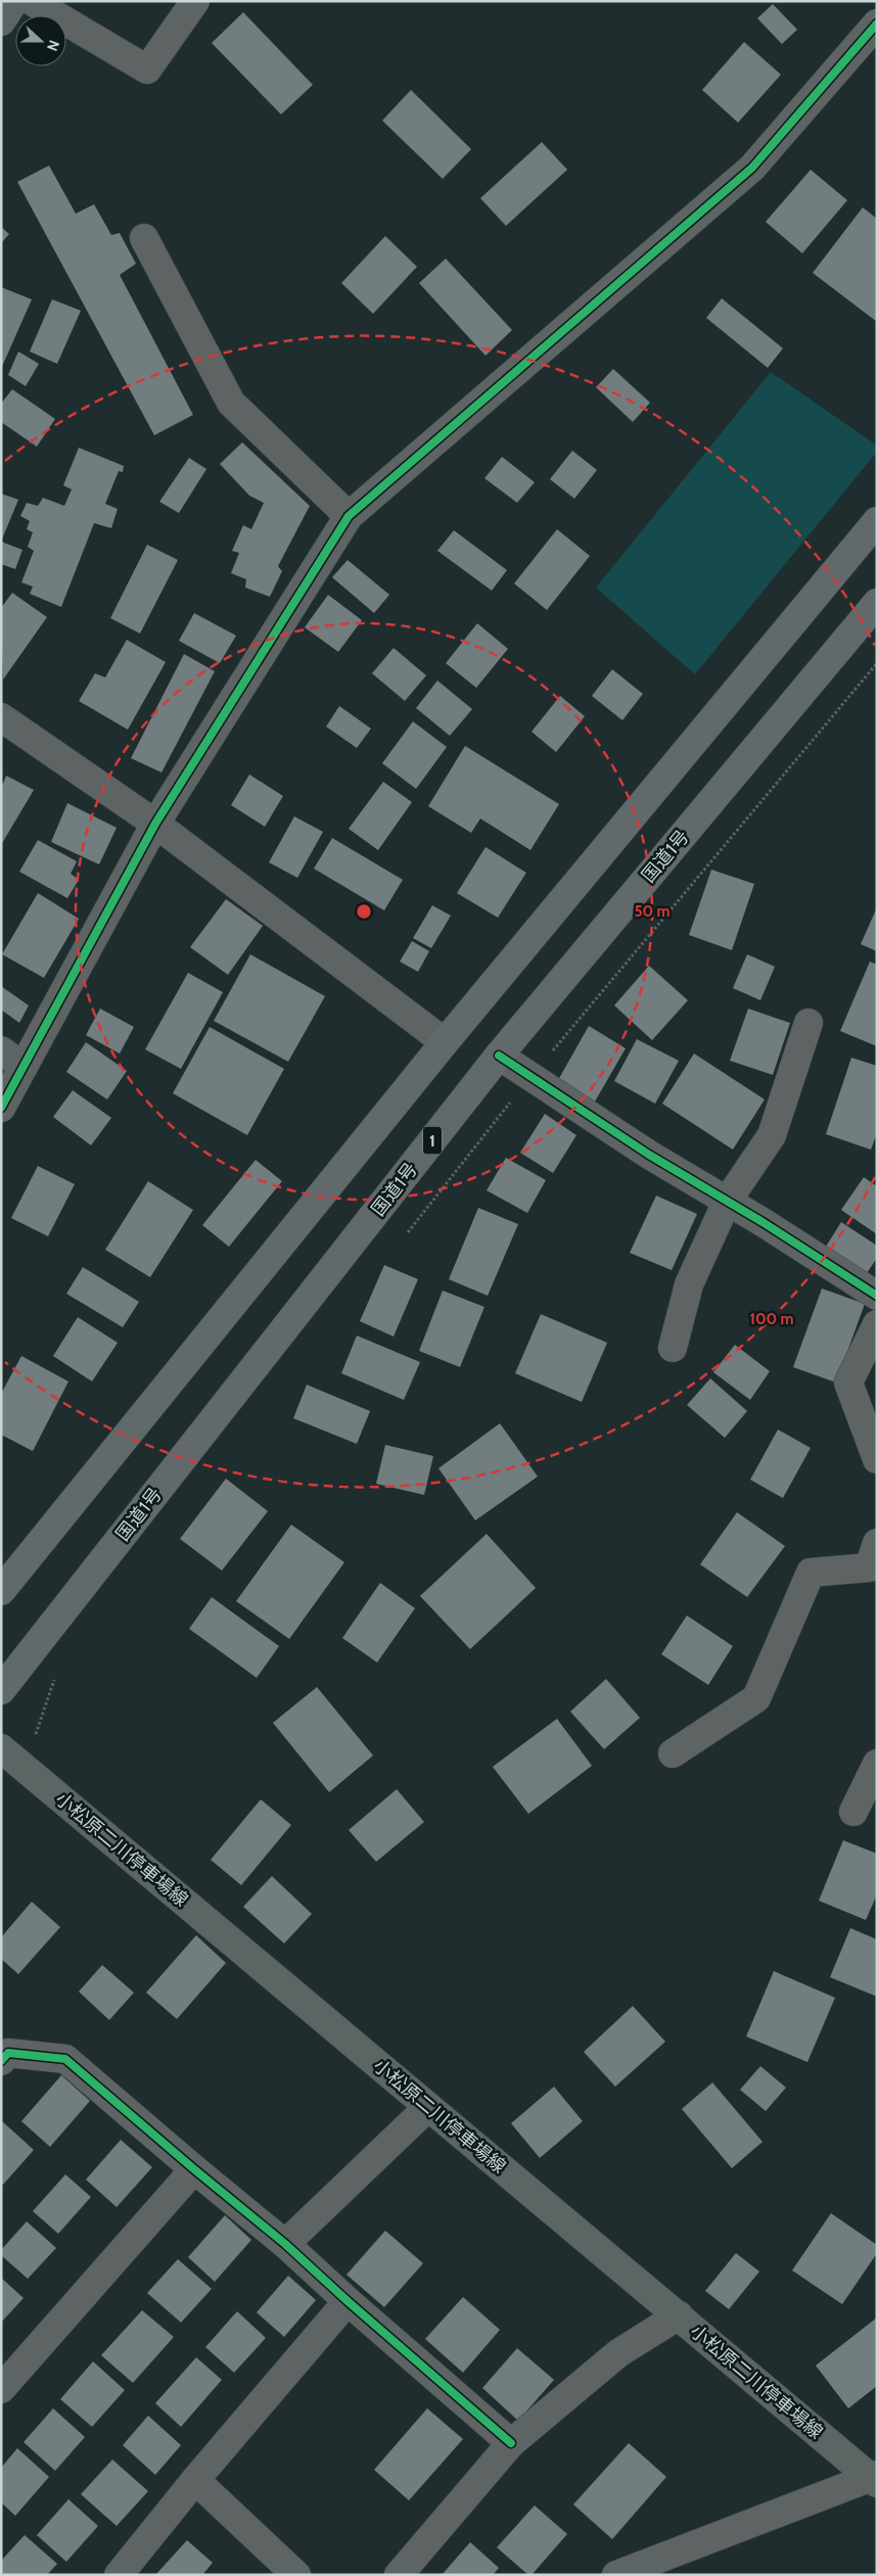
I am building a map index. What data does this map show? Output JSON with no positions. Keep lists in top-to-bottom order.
{
  "streets": {
    "highway": ["国道1号", "1"],
    "main road": ["小松原二川停車場線"]
  },
  "north": "right",
  "rings": ["50 m", "100 m"]
}
